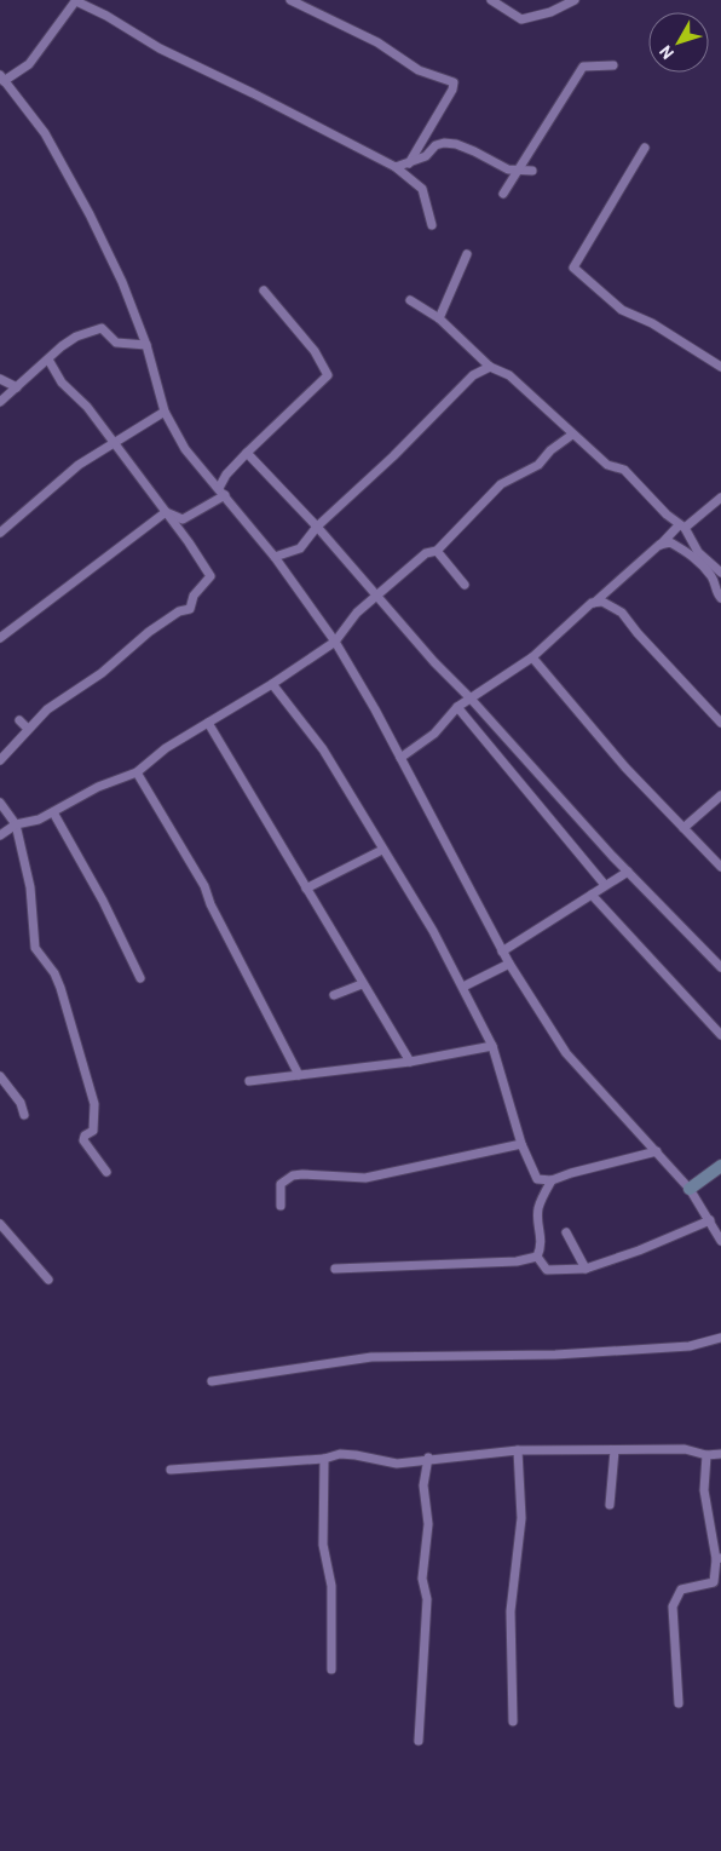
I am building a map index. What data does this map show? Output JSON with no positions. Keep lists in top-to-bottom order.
{
  "north": "bottom left"
}
